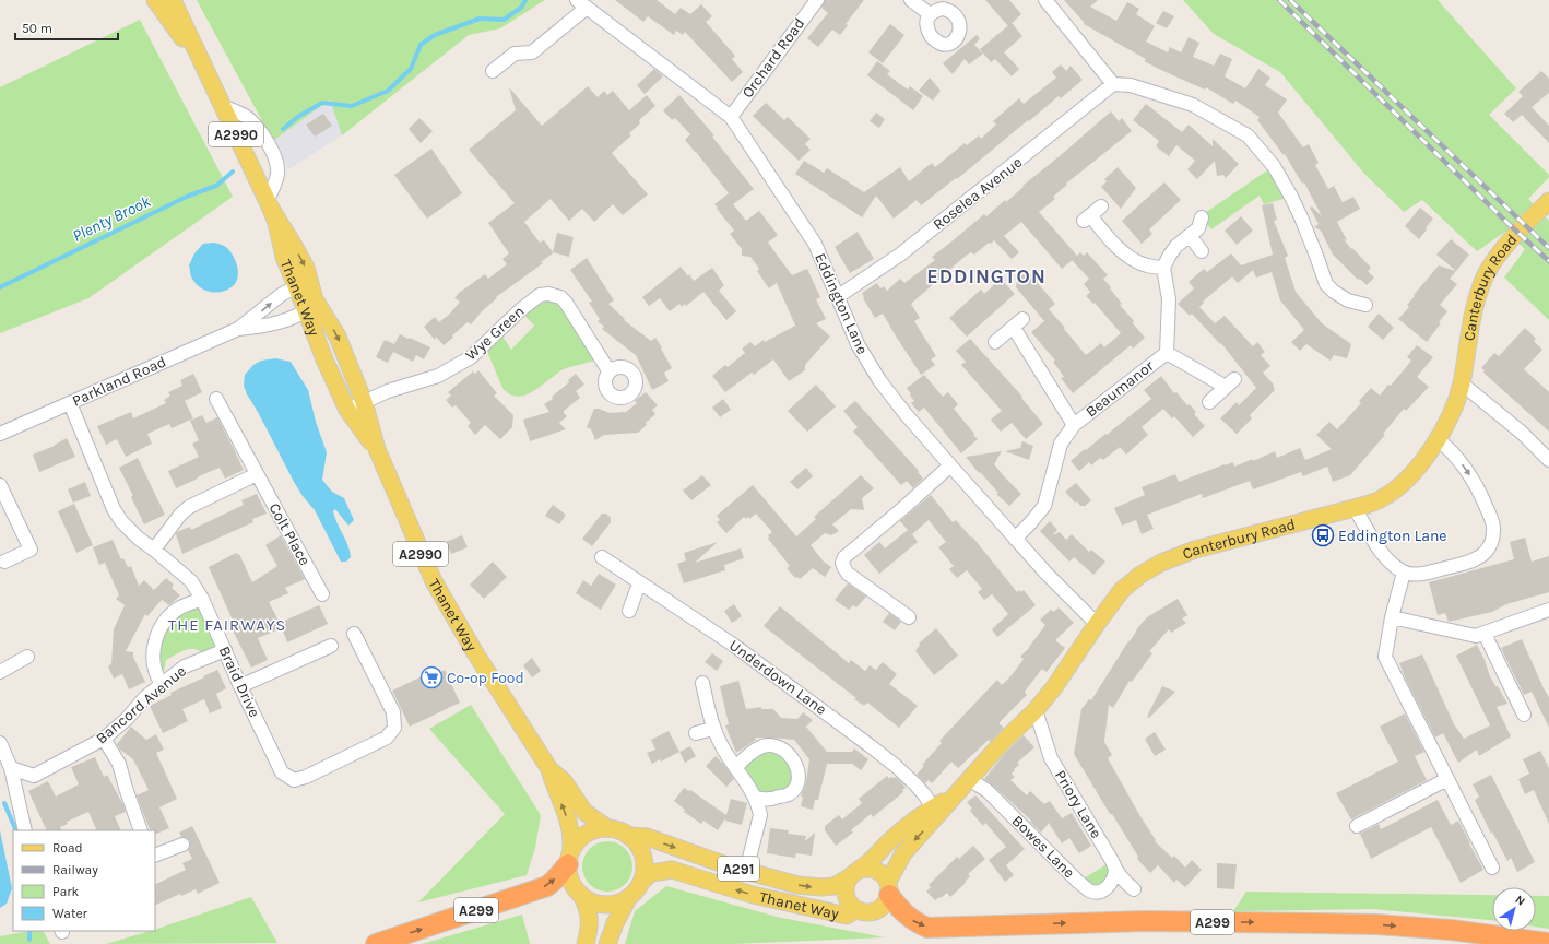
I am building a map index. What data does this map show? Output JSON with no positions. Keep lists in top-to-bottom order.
{
  "streets": {
    "highway": ["A299"],
    "main road": [
      "A2990",
      "Canterbury Road",
      "Thanet Way",
      "A291"
    ],
    "street": [
      "Orchard Road",
      "Roselea Avenue",
      "Eddington Lane",
      "Wye Green",
      "Parkland Road",
      "Beaumanor",
      "Colt Place",
      "Underdown Lane",
      "Braid Drive",
      "Bancord Avenue",
      "Priory Lane",
      "Bowes Lane"
    ]
  },
  "crossings": [
    ["Orchard Road", "Eddington Lane"],
    ["Roselea Avenue", "Eddington Lane"],
    ["Canterbury Road", "Thanet Way"],
    ["Canterbury Road", "Eddington Lane"],
    ["Canterbury Road", "Underdown Lane"],
    ["Canterbury Road", "Priory Lane"],
    ["Canterbury Road", "Bowes Lane"],
    ["Canterbury Road", "A291"],
    ["Canterbury Road", "A299"],
    ["Thanet Way", "Wye Green"],
    ["Thanet Way", "Parkland Road"],
    ["Thanet Way", "A291"],
    ["Thanet Way", "A299"],
    ["Eddington Lane", "Beaumanor"],
    ["Parkland Road", "Braid Drive"],
    ["Braid Drive", "Bancord Avenue"],
    ["Priory Lane", "Bowes Lane"],
    ["A291", "A299"]
  ],
  "districts": ["EDDINGTON", "THE FAIRWAYS"],
  "water": ["Plenty Brook"],
  "places": {
    "bus stop": ["Eddington Lane"],
    "supermarket": ["Co-op Food"]
  },
  "legend": [
    "Road",
    "Railway",
    "Park",
    "Water"
  ],
  "scale_bar": "50 m",
  "north": "top right"
}
